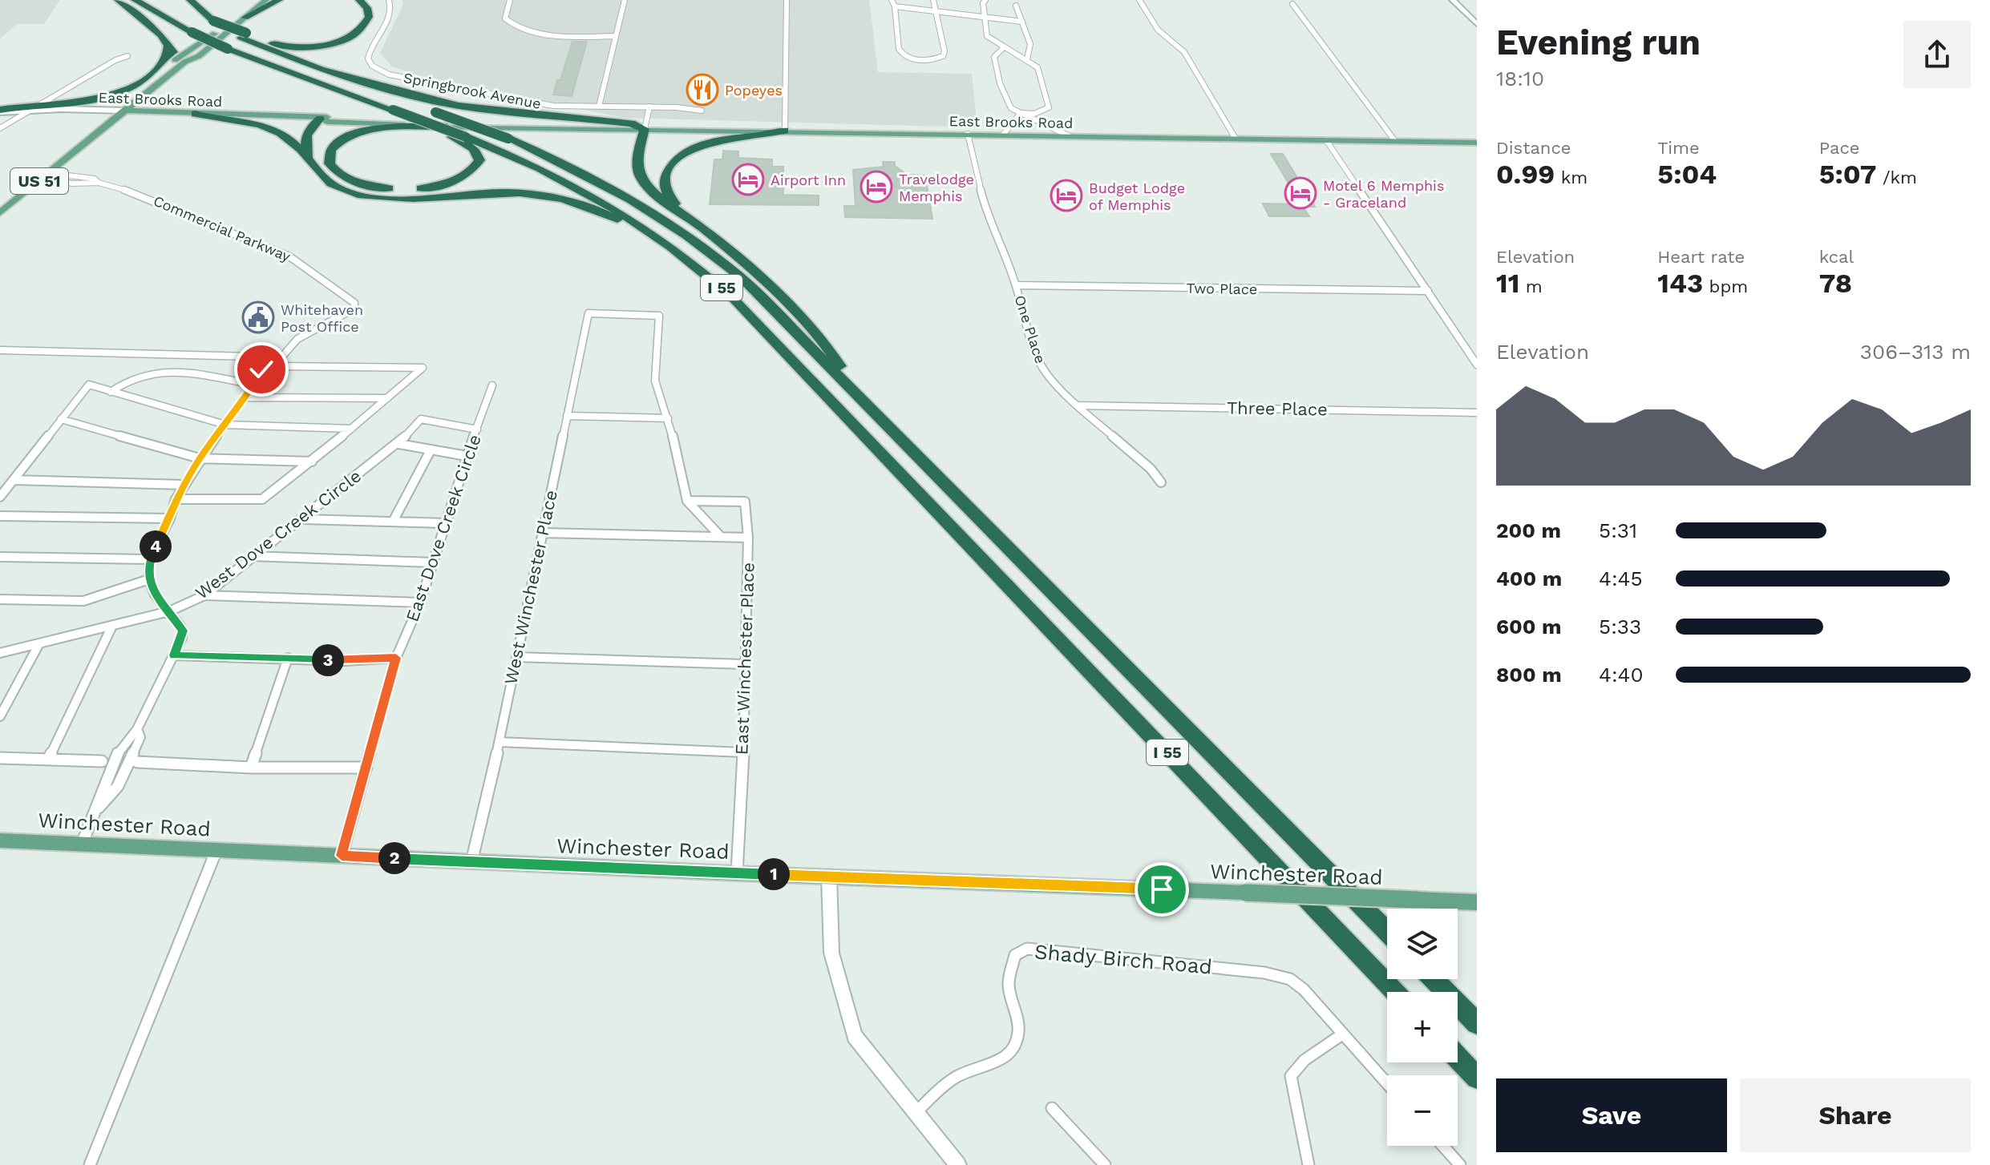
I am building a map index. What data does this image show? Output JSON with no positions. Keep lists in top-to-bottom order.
{
  "streets": {
    "highway": ["I 55"],
    "main road": ["East Brooks Road", "US 51", "Winchester Road"],
    "street": [
      "Springbrook Avenue",
      "Commercial Parkway",
      "Two Place",
      "One Place",
      "Three Place",
      "East Dove Creek Circle",
      "West Dove Creek Circle",
      "West Winchester Place",
      "East Winchester Place",
      "Shady Birch Road"
    ]
  },
  "crossings": [
    ["East Brooks Road", "US 51"],
    ["East Brooks Road", "One Place"],
    ["US 51", "Commercial Parkway"],
    ["Two Place", "One Place"],
    ["One Place", "Three Place"],
    ["East Dove Creek Circle", "West Dove Creek Circle"],
    ["East Dove Creek Circle", "Winchester Road"],
    ["West Winchester Place", "Winchester Road"],
    ["East Winchester Place", "Winchester Road"]
  ],
  "places": {
    "restaurant": ["Popeyes"],
    "hotel": [
      "Airport Inn",
      "Travelodge Memphis",
      "Motel 6 Memphis - Graceland",
      "Budget Lodge of Memphis"
    ],
    "public building": ["Whitehaven Post Office"]
  },
  "page": {
    "heading": ["Evening run", "18:10"],
    "stats": [
      ["Distance", "0.99 km"],
      ["Time", "5:04"],
      ["Pace", "5:07 /km"],
      ["Elevation", "11 m"],
      ["Heart rate", "143 bpm"],
      ["kcal", "78"]
    ],
    "chart": ["Elevation", "306–313 m"],
    "list": [
      {
        "name": "200 m",
        "note": "5:31"
      },
      {
        "name": "400 m",
        "note": "4:45"
      },
      {
        "name": "600 m",
        "note": "5:33"
      },
      {
        "name": "800 m",
        "note": "4:40"
      }
    ],
    "pins": [
      "4",
      "3",
      "2",
      "1"
    ],
    "map_buttons": ["+", "−"],
    "buttons": ["Save", "Share"]
  }
}
